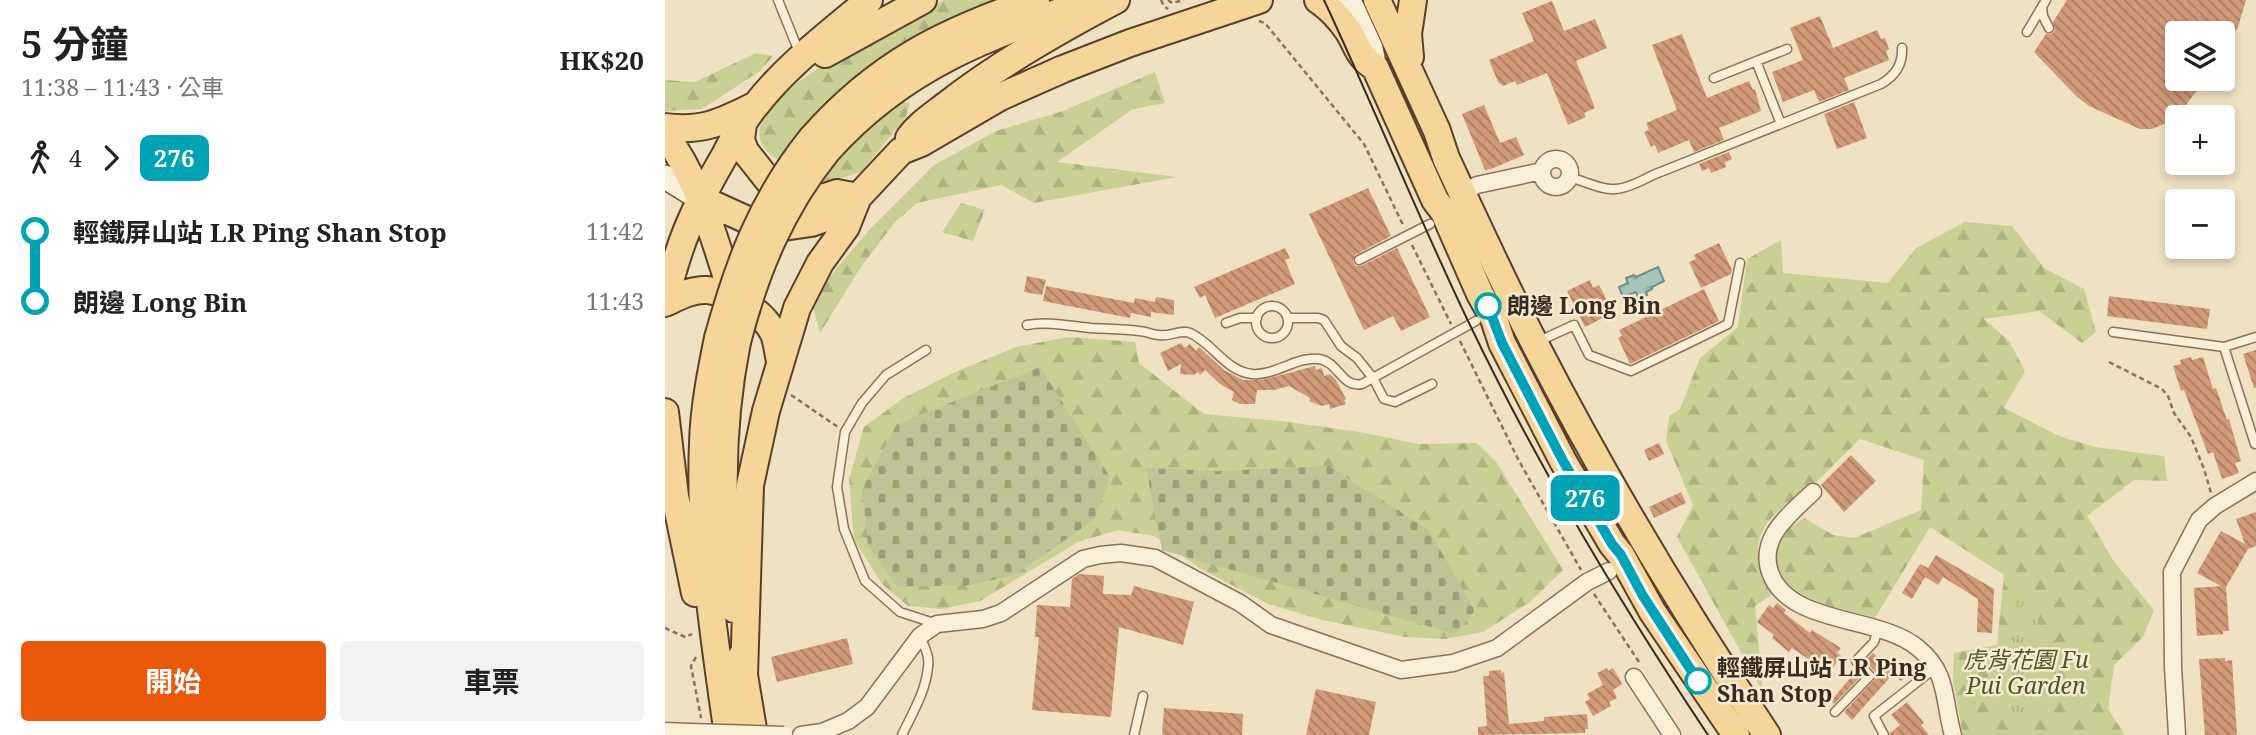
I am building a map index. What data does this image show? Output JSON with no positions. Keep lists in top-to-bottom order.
{
  "parks": ["虎背花園 Fu Pui Garden"],
  "places": ["朗邊 Long Bin", "輕鐵屏山站 LR Ping Shan Stop"],
  "lines": ["bus line 276"],
  "page": {
    "heading": ["5 分鐘", "11:38 – 11:43 · 公車", "HK$20"],
    "on_map": "276",
    "map_buttons": ["+", "−"],
    "legs": ["4", "276"],
    "list": [
      {
        "name": "輕鐵屏山站 LR Ping Shan Stop",
        "value": "11:42"
      },
      {
        "name": "朗邊 Long Bin",
        "value": "11:43"
      }
    ],
    "buttons": ["開始", "車票"]
  }
}
